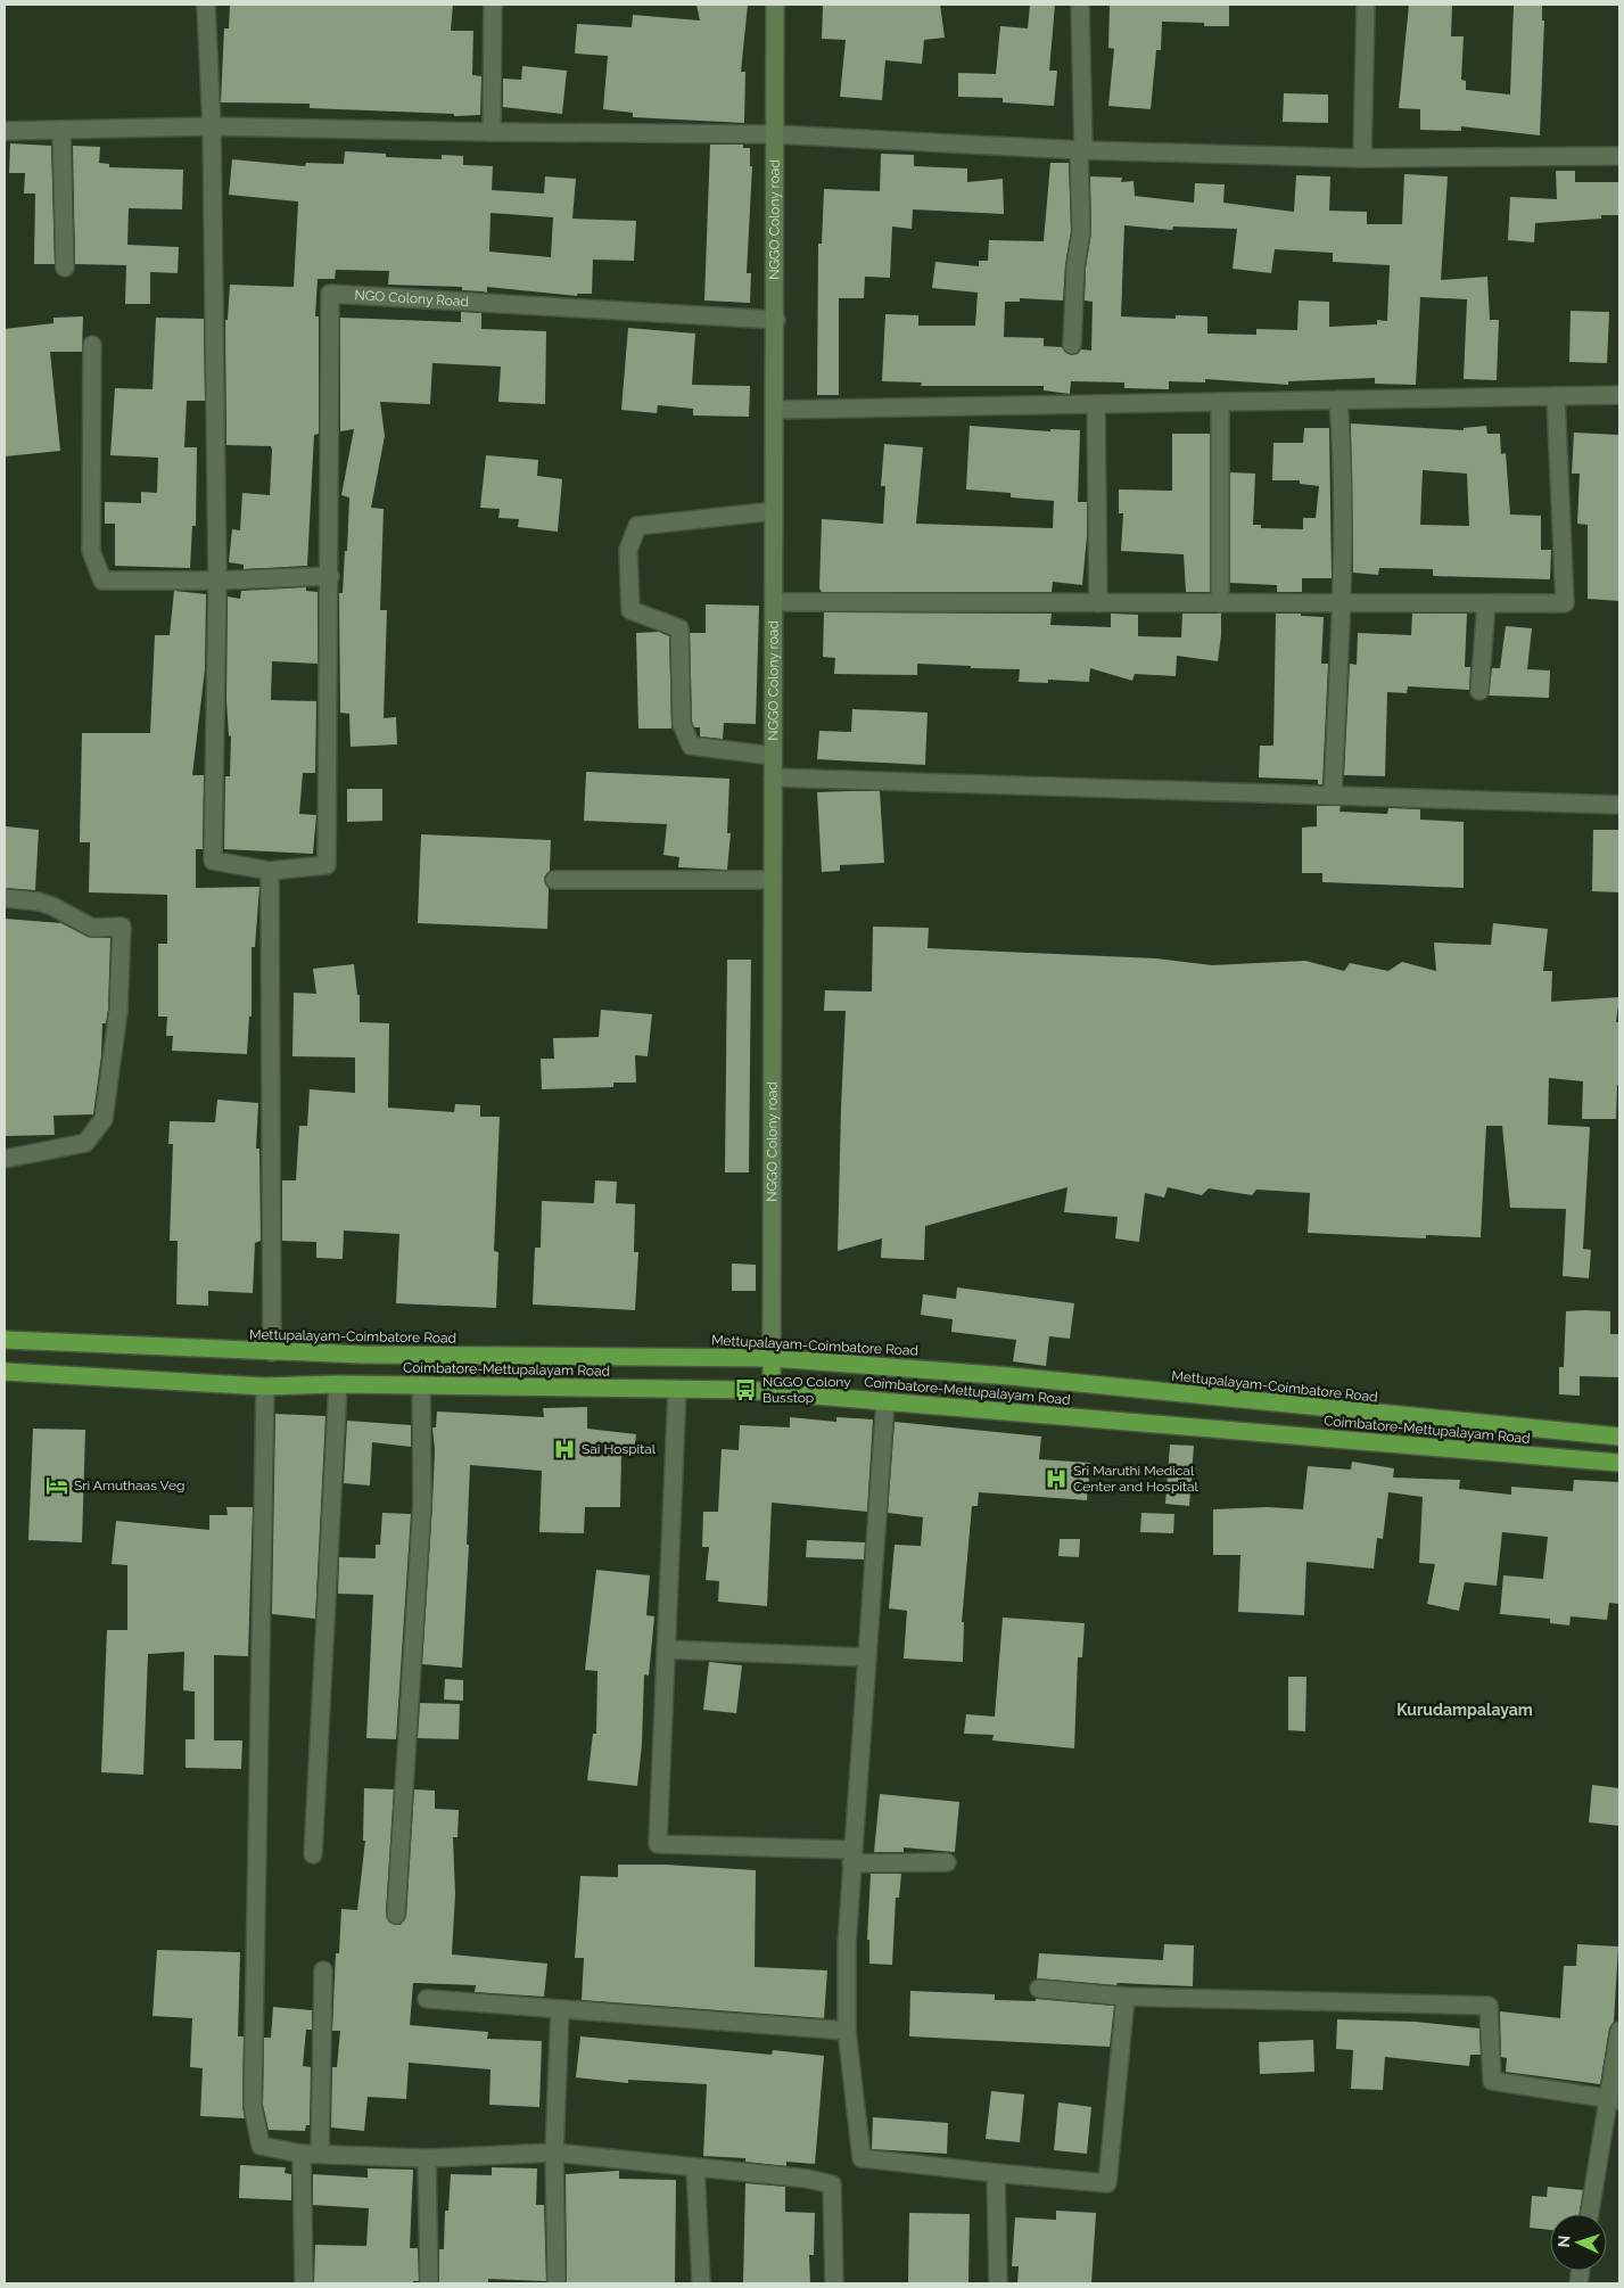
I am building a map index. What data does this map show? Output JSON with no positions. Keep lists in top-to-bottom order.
{
  "streets": {
    "highway": ["Mettupalayam-Coimbatore Road", "Coimbatore-Mettupalayam Road"],
    "street": ["NGGO Colony road", "NGO Colony Road"]
  },
  "crossings": [
    ["NGGO Colony road", "NGO Colony Road"],
    ["NGGO Colony road", "Mettupalayam-Coimbatore Road"]
  ],
  "districts": ["Kurudampalayam"],
  "places": {
    "bus stop": ["NGGO Colony Busstop"],
    "hospital": ["Sai Hospital", "Sri Maruthi Medical Center and Hospital"],
    "hotel": ["Sri Amuthaas Veg"]
  },
  "north": "left"
}
